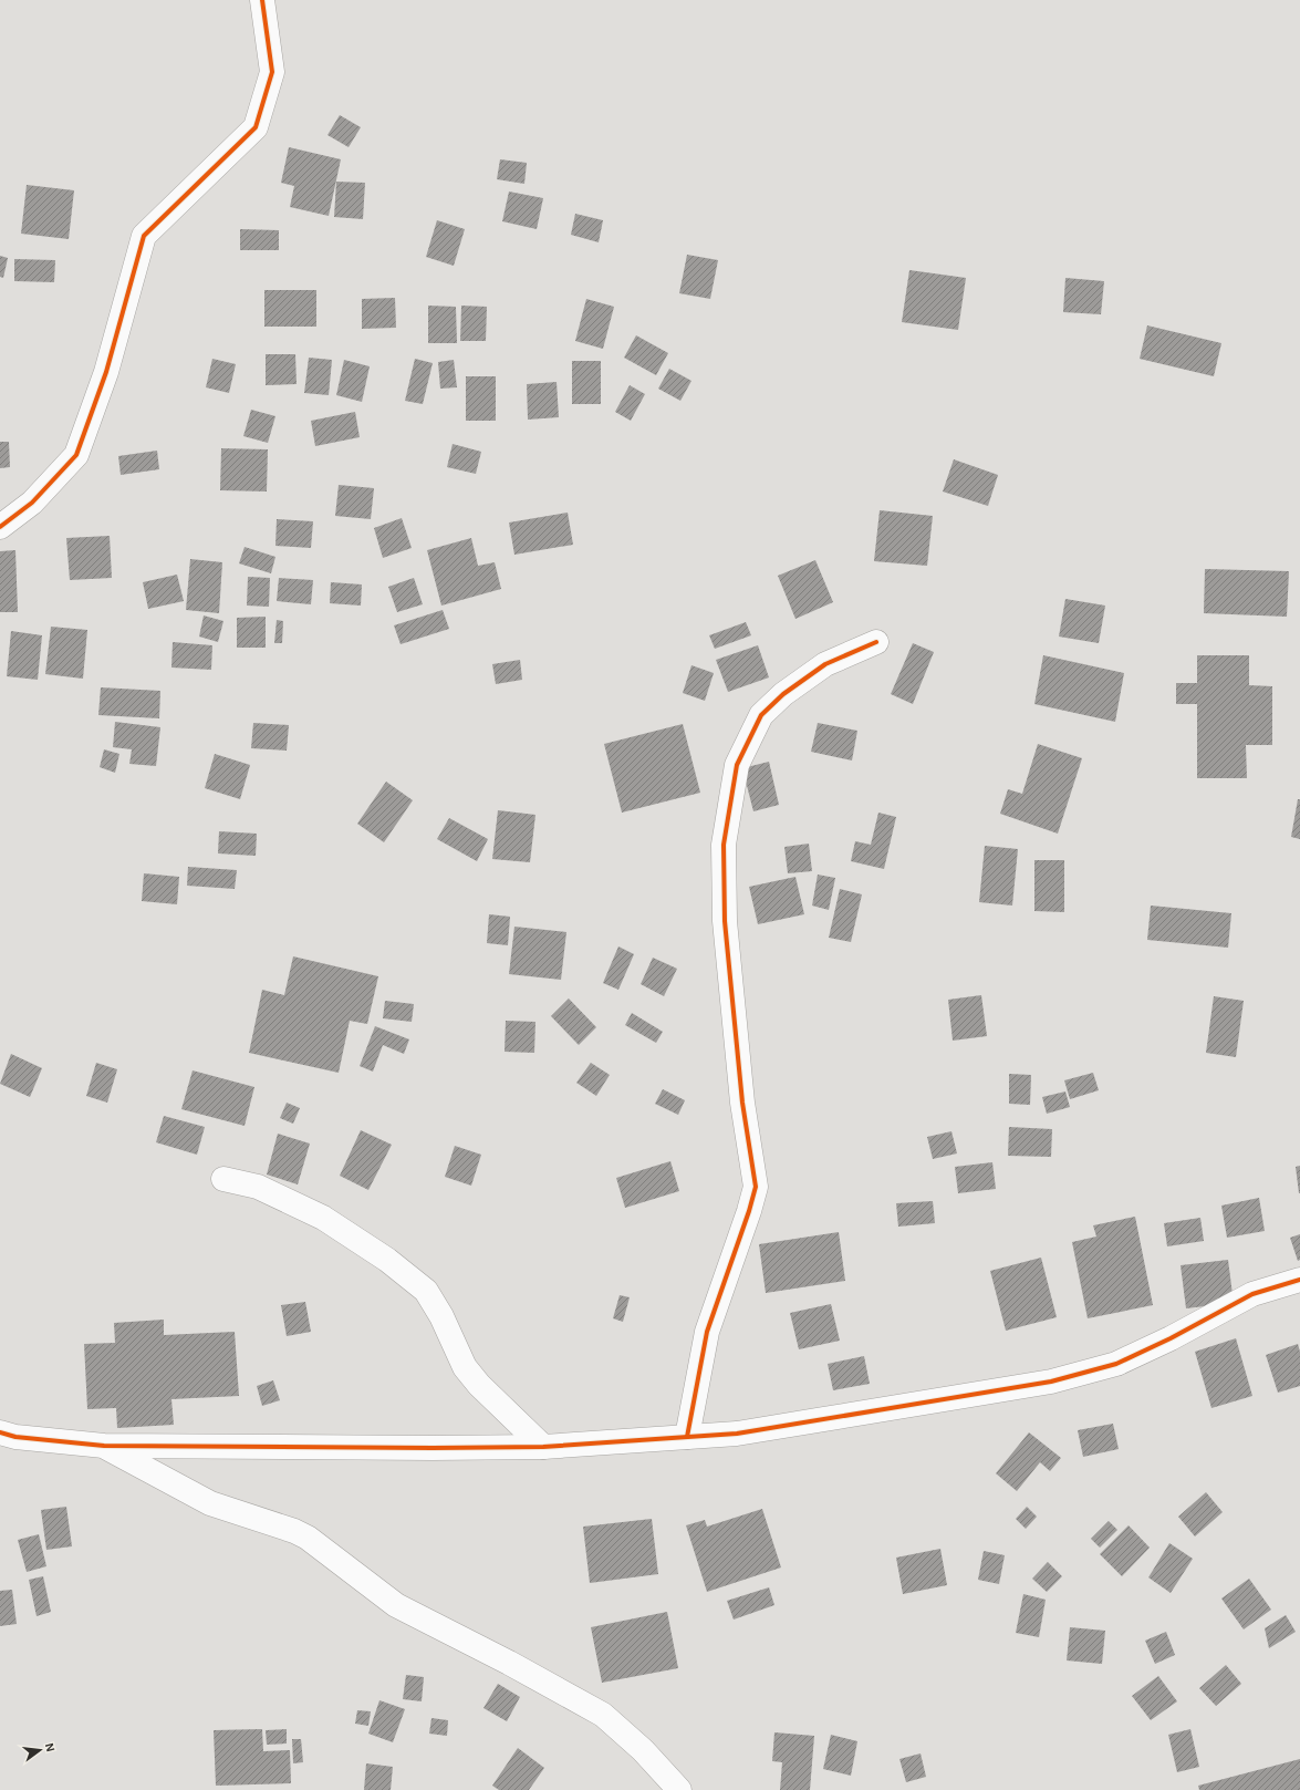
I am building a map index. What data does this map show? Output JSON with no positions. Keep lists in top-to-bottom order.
{
  "north": "right"
}
